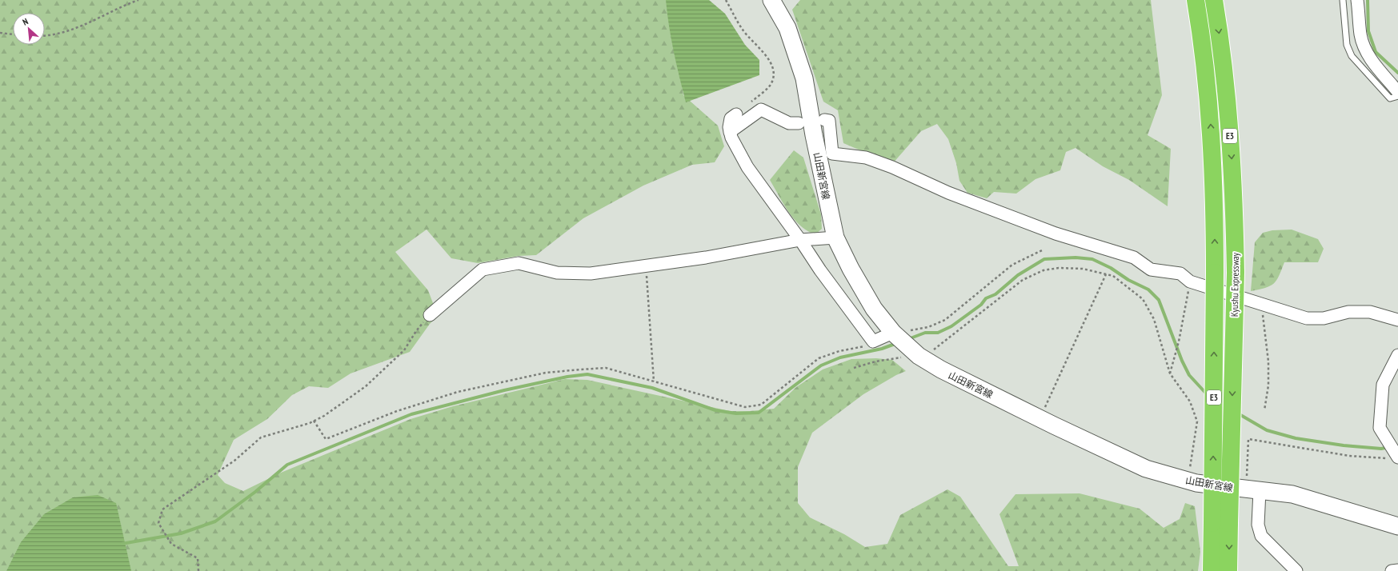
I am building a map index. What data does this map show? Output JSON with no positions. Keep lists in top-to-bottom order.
{
  "streets": {
    "highway": ["E3", "Kyushu Expressway"],
    "main road": ["山田新宮線"]
  },
  "north": "top left"
}
